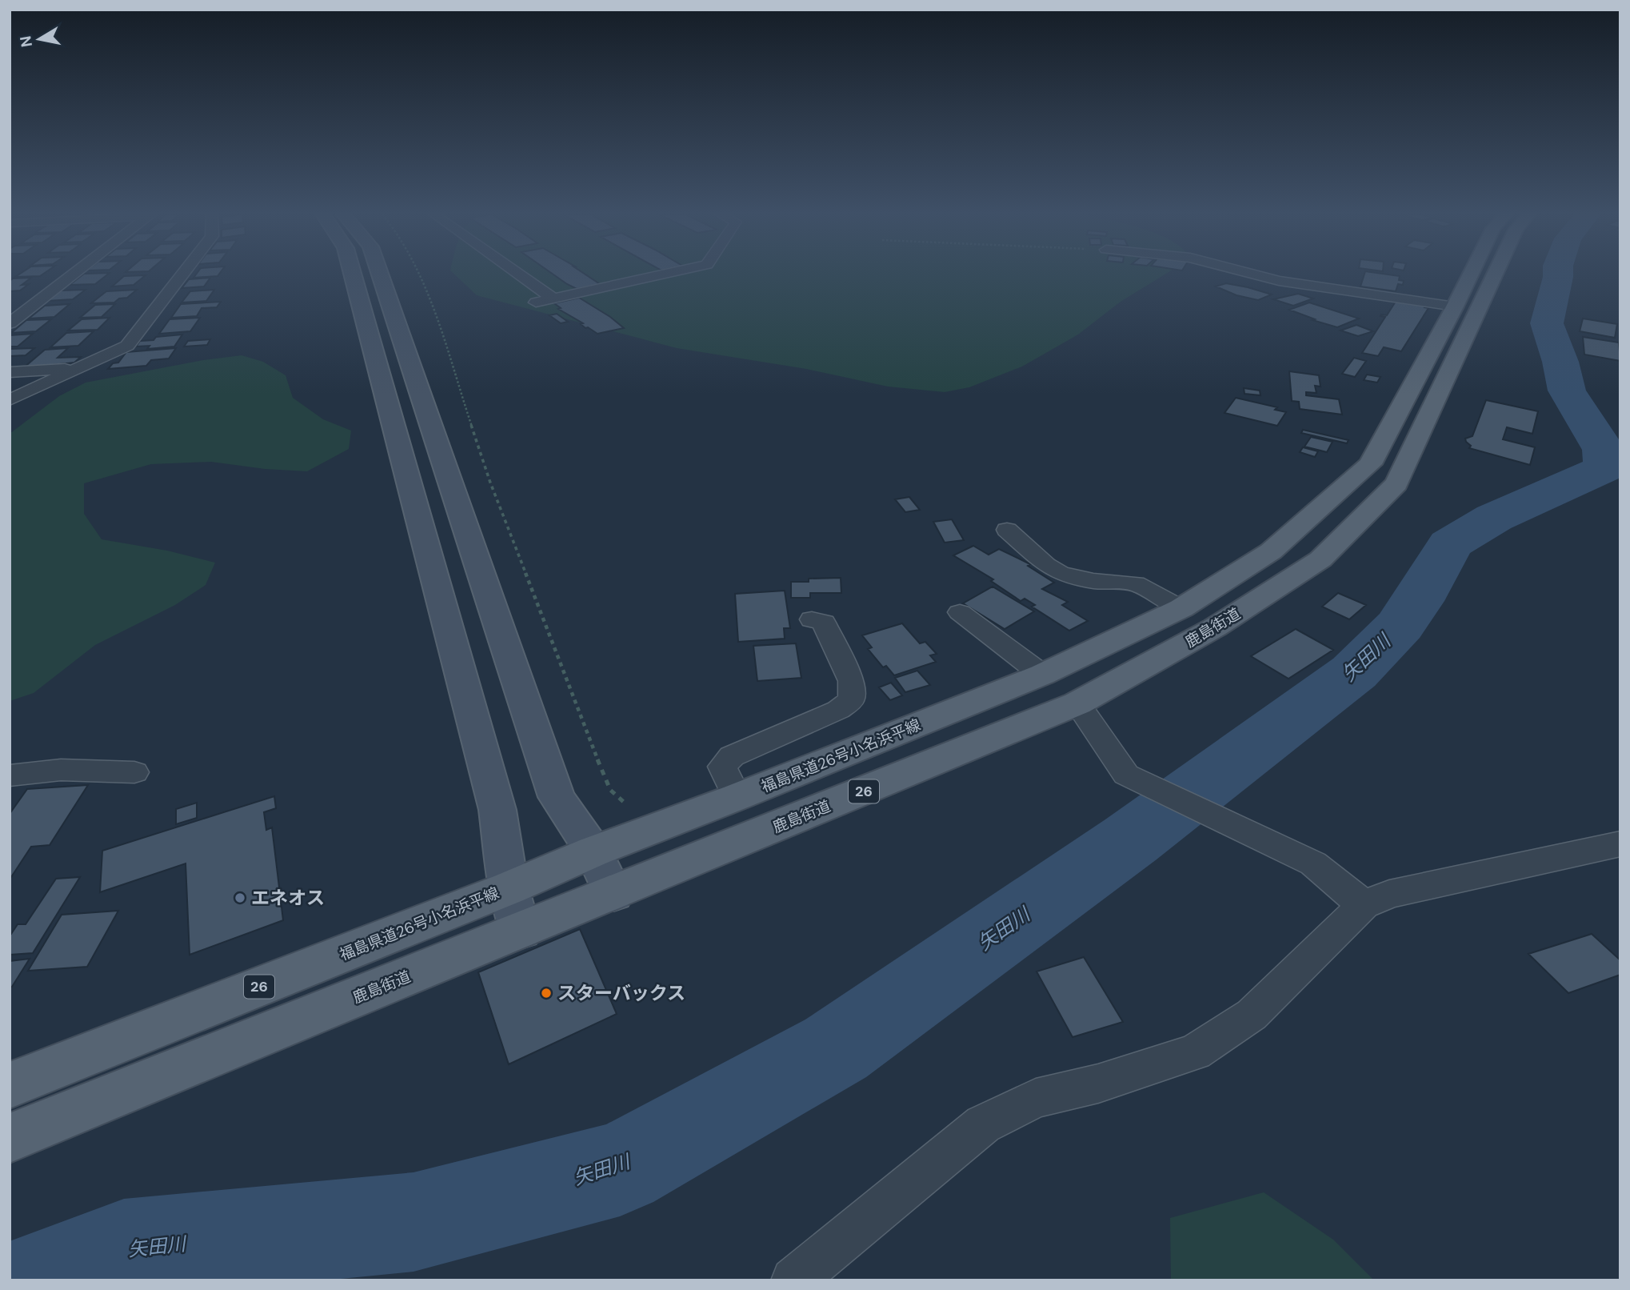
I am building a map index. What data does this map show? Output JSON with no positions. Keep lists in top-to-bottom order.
{
  "streets": {
    "main road": ["鹿島街道", "福島県道26号小名浜平線", "26"]
  },
  "water": ["矢田川"],
  "places": ["エネオス", "スターバックス"],
  "north": "left"
}
